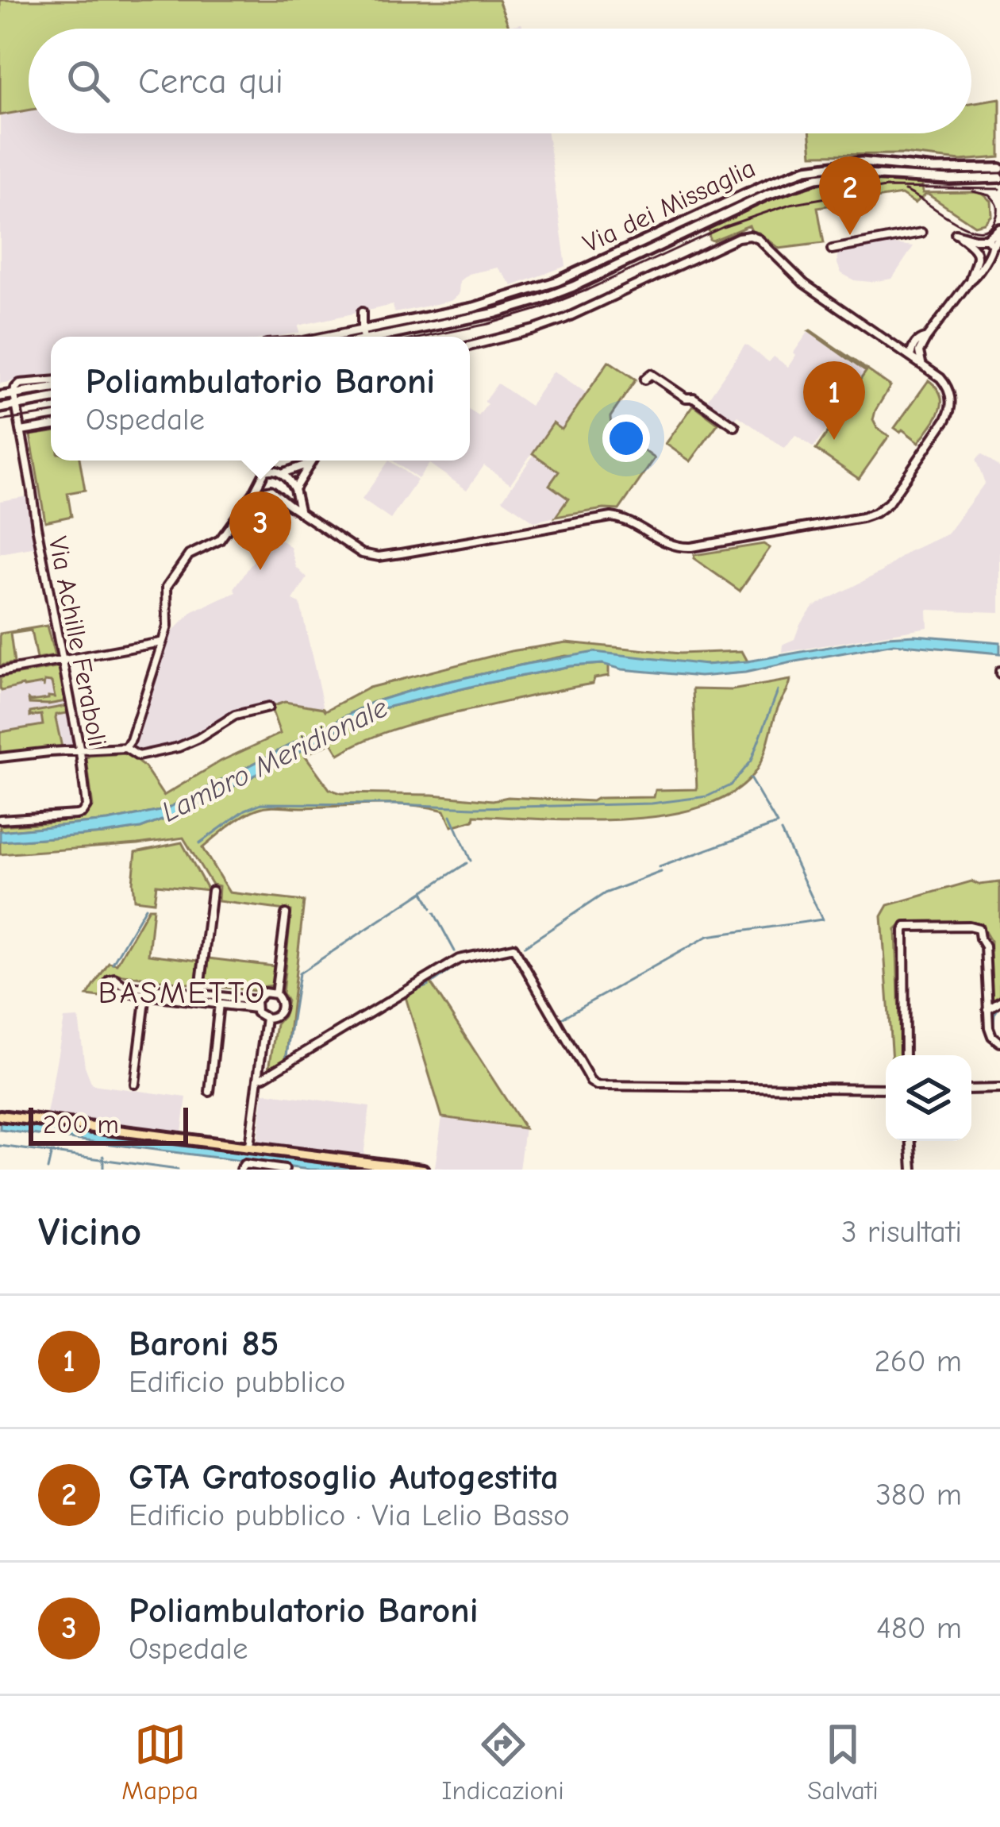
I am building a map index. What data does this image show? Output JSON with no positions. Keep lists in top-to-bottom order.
{
  "streets": {
    "main road": ["Via dei Missaglia"],
    "street": ["Via Achille Feraboli"]
  },
  "districts": ["BASMETTO"],
  "water": ["Lambro Meridionale"],
  "scale_bar": "200 m",
  "page": {
    "search": "Cerca qui",
    "pins": ["2", "1", "3"],
    "popup": ["Poliambulatorio Baroni", "Ospedale"],
    "scale": "200 m",
    "heading": ["Vicino", "3 risultati"],
    "list": [
      {
        "mark": "1",
        "name": "Baroni 85",
        "note": "Edificio pubblico",
        "value": "260 m"
      },
      {
        "mark": "2",
        "name": "GTA Gratosoglio Autogestita",
        "note": "Edificio pubblico · Via Lelio Basso",
        "value": "380 m"
      },
      {
        "mark": "3",
        "name": "Poliambulatorio Baroni",
        "note": "Ospedale",
        "value": "480 m"
      }
    ],
    "nav": ["Mappa", "Indicazioni", "Salvati"]
  }
}
